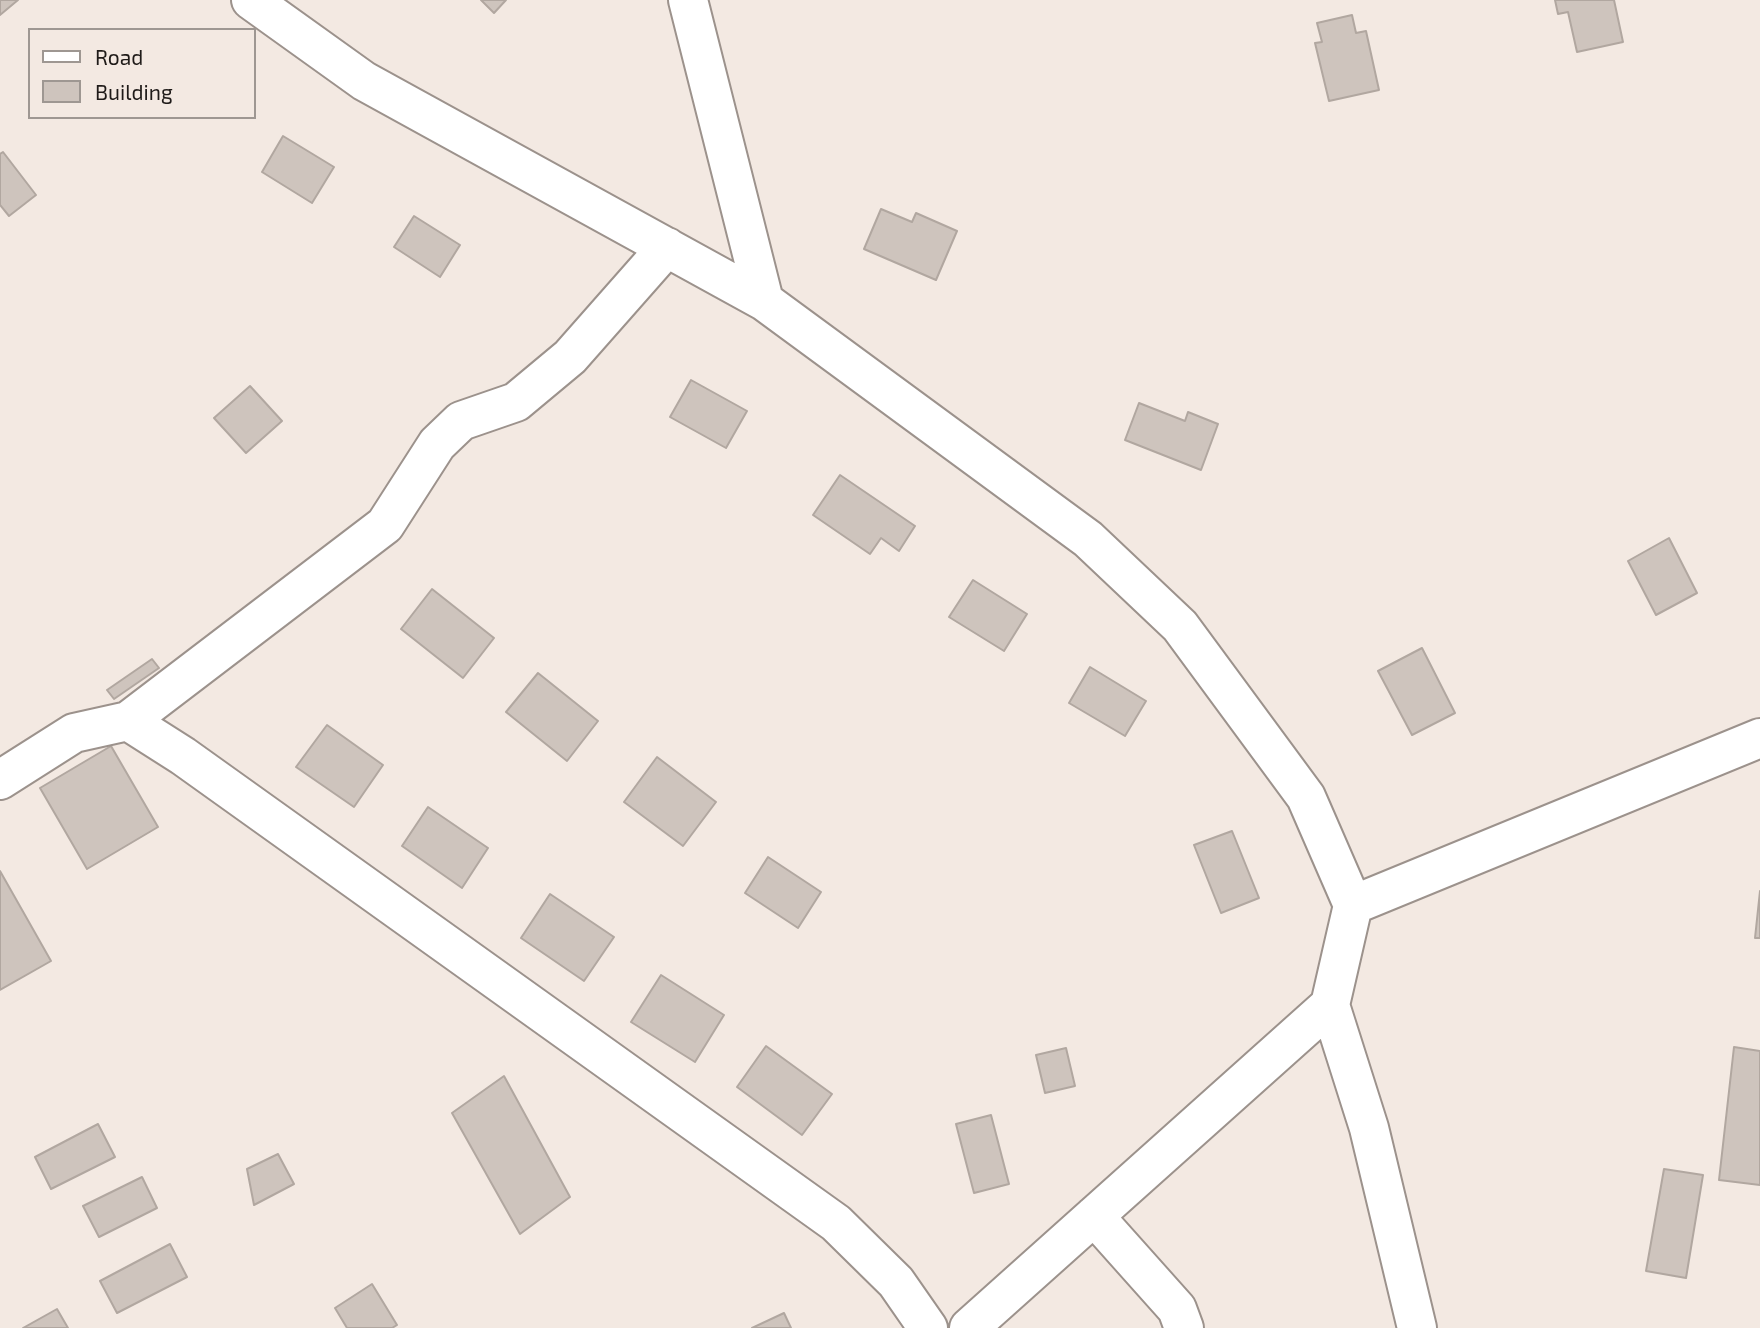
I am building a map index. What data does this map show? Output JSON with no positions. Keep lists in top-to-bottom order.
{
  "legend": ["Road", "Building"]
}
